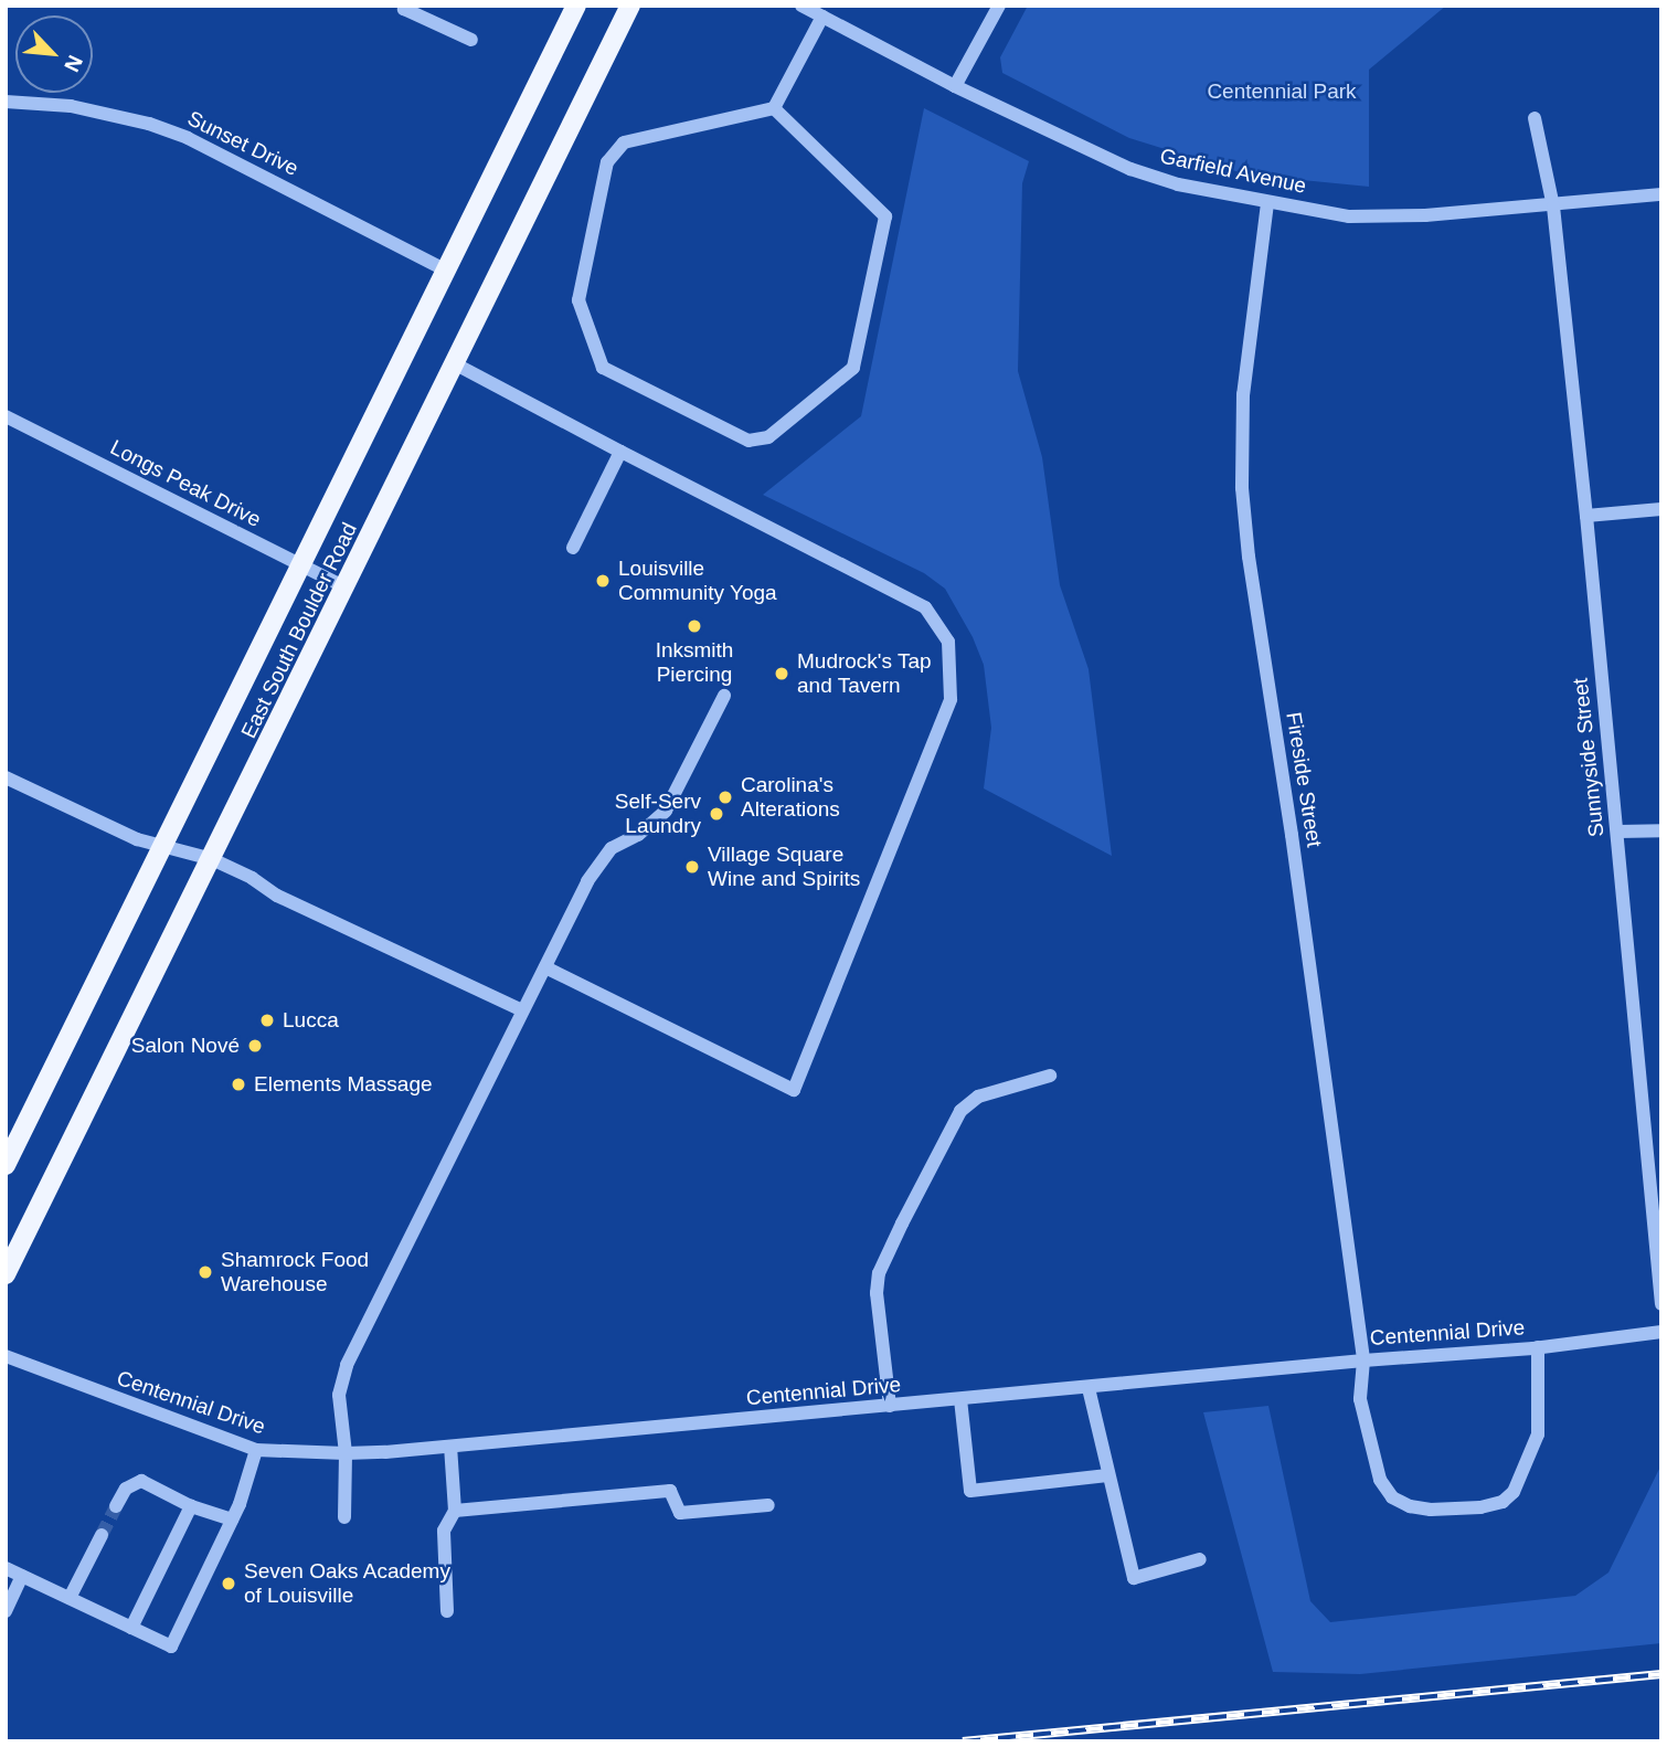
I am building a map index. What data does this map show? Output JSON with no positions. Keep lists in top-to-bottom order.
{
  "streets": {
    "main road": ["East South Boulder Road"],
    "street": [
      "Sunset Drive",
      "Garfield Avenue",
      "Longs Peak Drive",
      "Sunnyside Street",
      "Fireside Street",
      "Centennial Drive"
    ]
  },
  "crossings": [
    ["Sunset Drive", "East South Boulder Road"],
    ["Garfield Avenue", "Sunnyside Street"],
    ["Garfield Avenue", "Fireside Street"],
    ["Longs Peak Drive", "East South Boulder Road"],
    ["Fireside Street", "Centennial Drive"]
  ],
  "parks": ["Centennial Park"],
  "places": [
    "Louisville Community Yoga",
    "Inksmith Piercing",
    "Mudrock's Tap and Tavern",
    "Carolina's Alterations",
    "Self-Serv Laundry",
    "Village Square Wine and Spirits",
    "Lucca",
    "Salon Nové",
    "Elements Massage",
    "Shamrock Food Warehouse",
    "Seven Oaks Academy of Louisville"
  ],
  "north": "bottom right"
}
